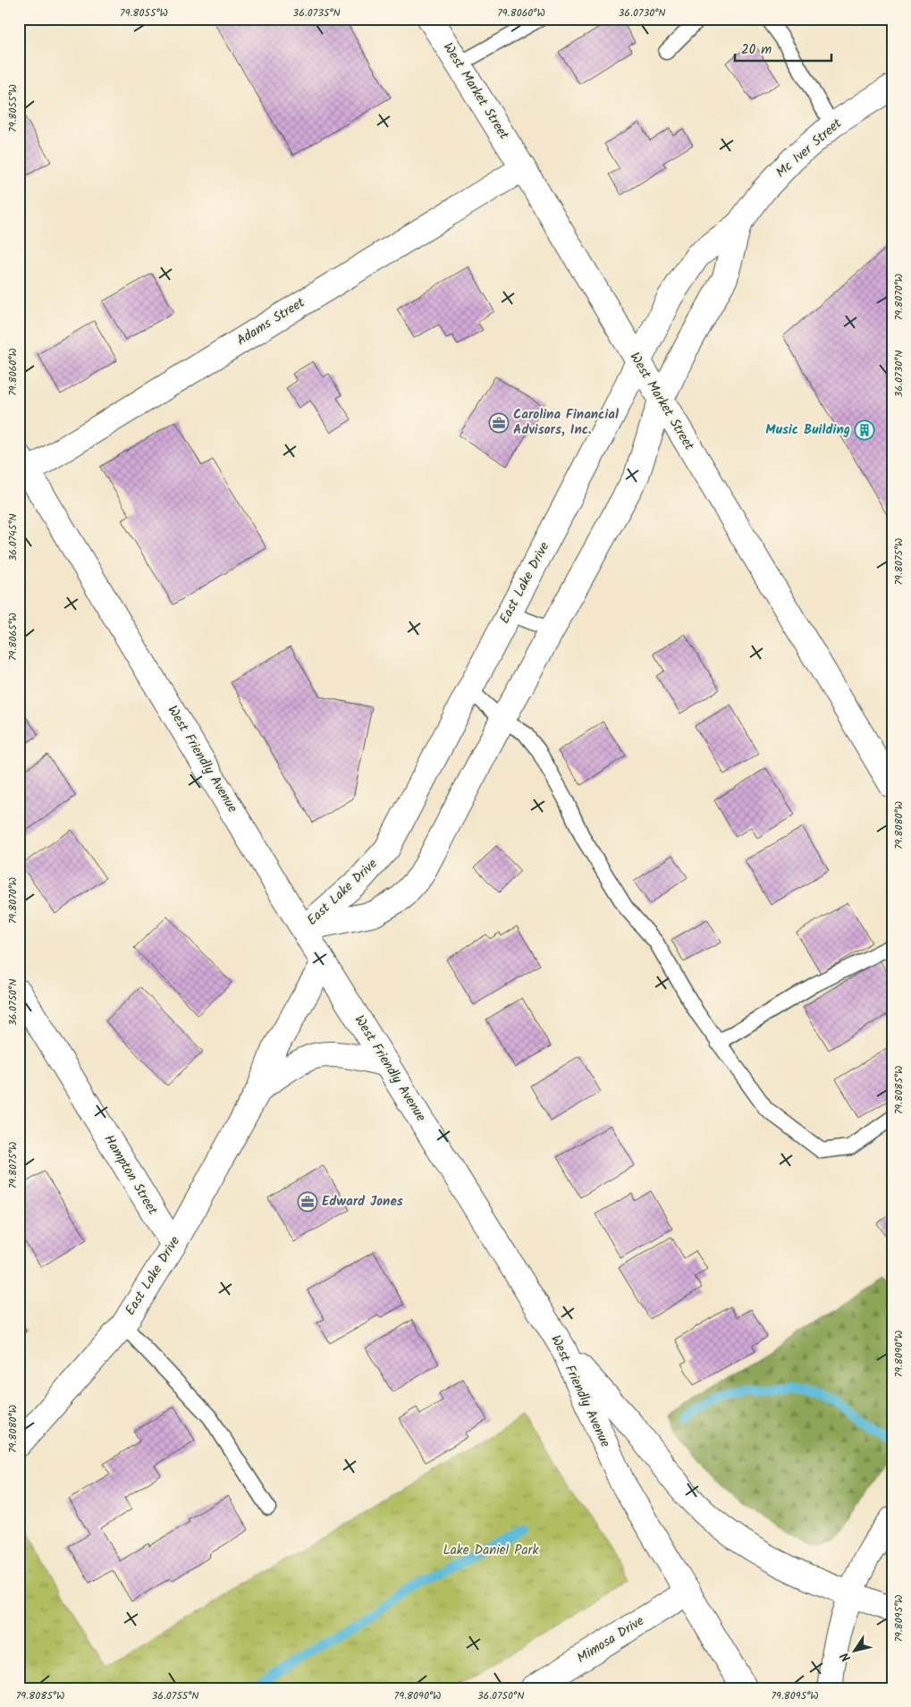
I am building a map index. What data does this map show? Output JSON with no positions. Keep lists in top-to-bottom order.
{
  "streets": {
    "street": [
      "West Market Street",
      "Mc Iver Street",
      "Adams Street",
      "East Lake Drive",
      "West Friendly Avenue",
      "Hampton Street",
      "Mimosa Drive"
    ]
  },
  "crossings": [
    ["West Market Street", "Mc Iver Street"],
    ["West Market Street", "Adams Street"],
    ["West Market Street", "East Lake Drive"],
    ["Mc Iver Street", "East Lake Drive"],
    ["Adams Street", "West Friendly Avenue"],
    ["East Lake Drive", "West Friendly Avenue"],
    ["East Lake Drive", "Hampton Street"],
    ["West Friendly Avenue", "Mimosa Drive"]
  ],
  "parks": ["Lake Daniel Park"],
  "places": {
    "office": ["Carolina Financial Advisors, Inc.", "Edward Jones"],
    "building": ["Music Building"]
  },
  "scale_bar": "20 m",
  "north": "bottom left",
  "coordinates": [
    "79.8055°W",
    "36.0735°N",
    "79.8060°W",
    "36.0730°N",
    "79.8070°W",
    "36.0745°N",
    "79.8075°W",
    "79.8065°W",
    "79.8080°W",
    "36.0750°N",
    "79.8085°W",
    "79.8090°W",
    "79.8095°W",
    "36.0755°N"
  ]
}
